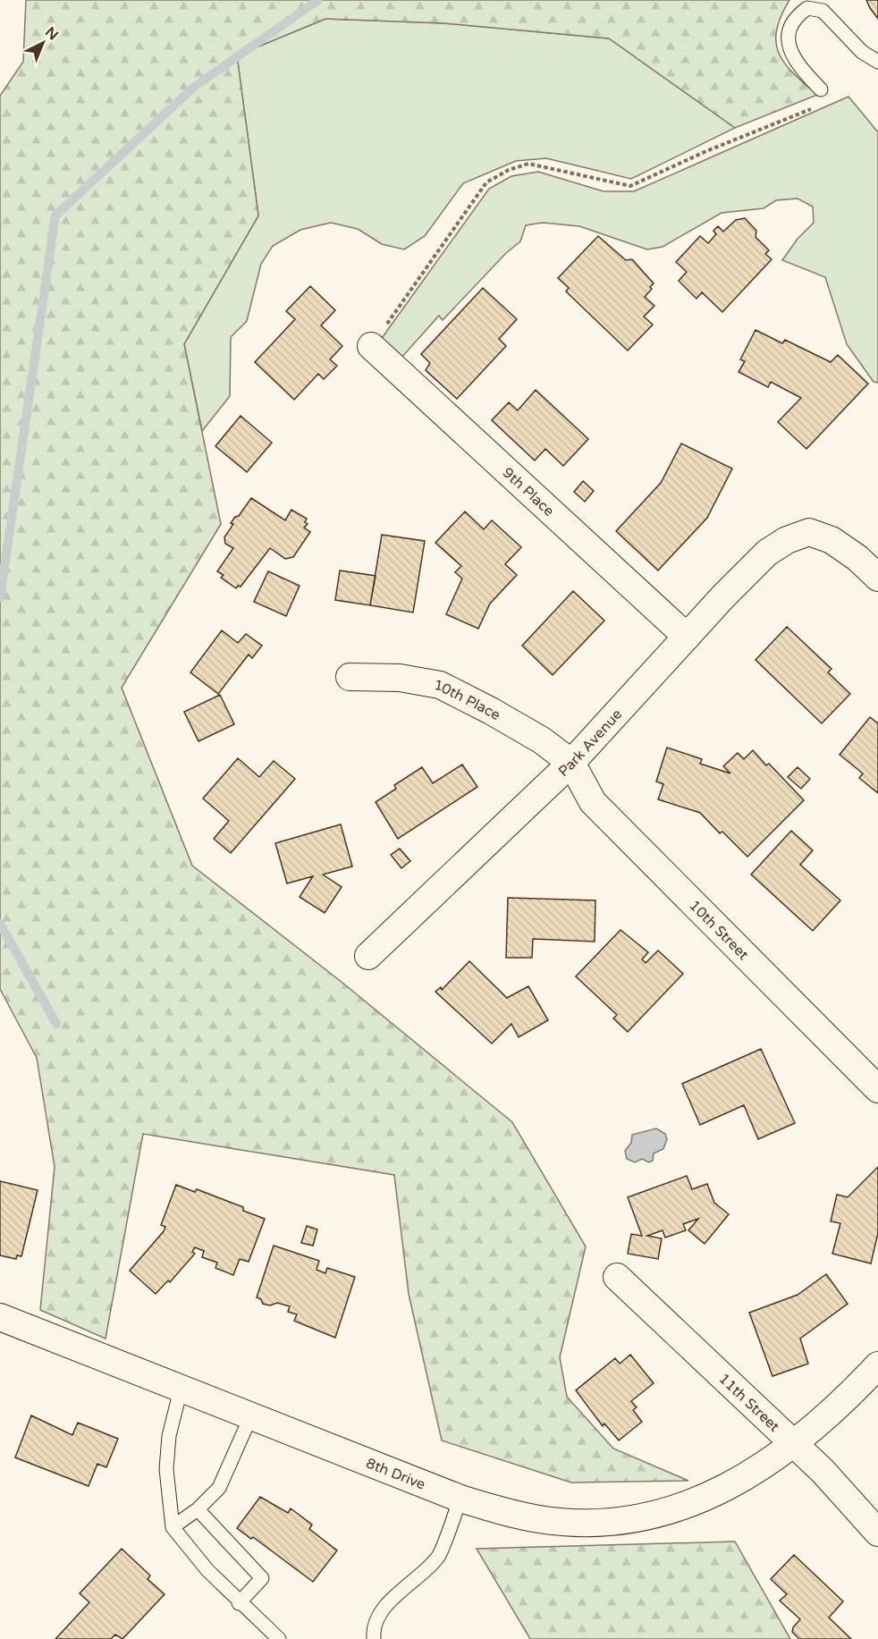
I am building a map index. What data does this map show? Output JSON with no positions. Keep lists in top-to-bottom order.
{
  "streets": {
    "street": [
      "9th Place",
      "10th Place",
      "Park Avenue",
      "10th Street",
      "11th Street",
      "8th Drive"
    ]
  },
  "crossings": [
    ["9th Place", "Park Avenue"],
    ["10th Place", "Park Avenue"],
    ["10th Place", "10th Street"],
    ["Park Avenue", "10th Street"],
    ["11th Street", "8th Drive"]
  ],
  "north": "top right"
}
